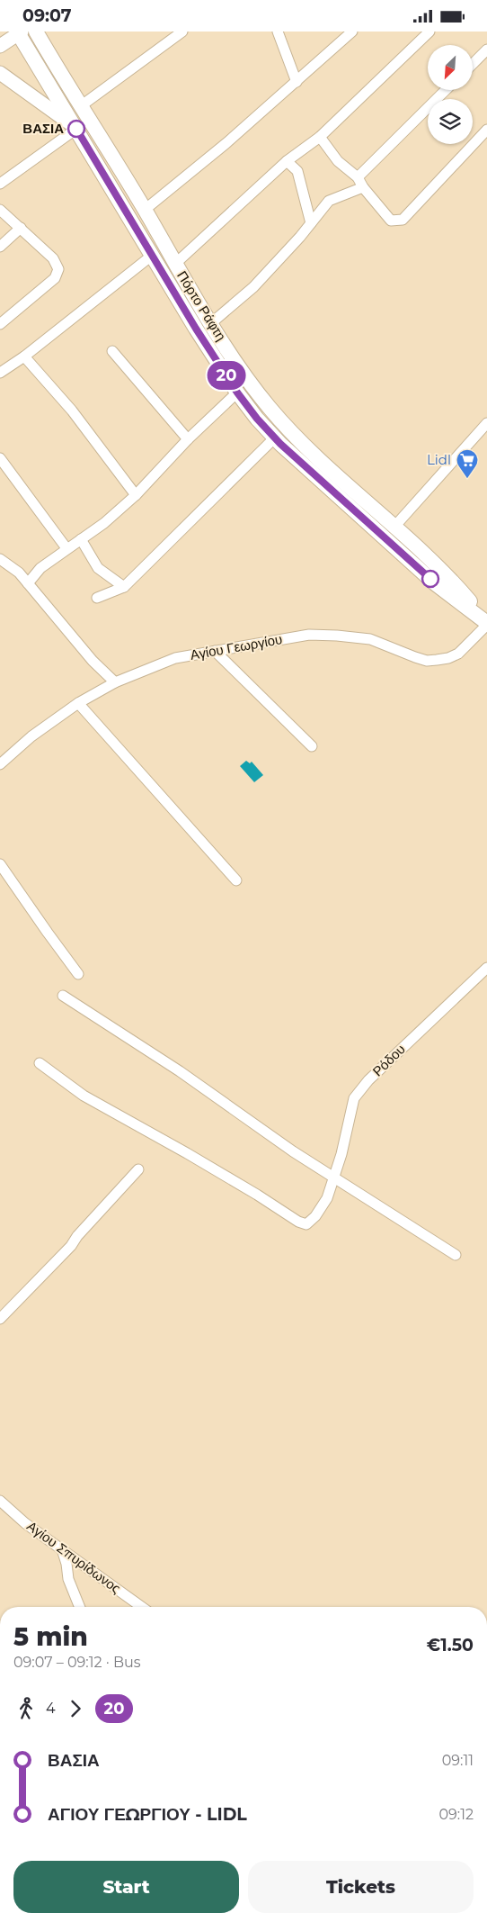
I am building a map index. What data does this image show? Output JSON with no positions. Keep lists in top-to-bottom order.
{
  "streets": {
    "main road": ["Πόρτο Ράφτη"],
    "street": ["Αγίου Γεωργίου", "Ρόδου", "Αγίου Σπυρίδωνος"]
  },
  "crossings": [
    ["Πόρτο Ράφτη", "Αγίου Γεωργίου"]
  ],
  "places": {
    "other": ["ΒΑΣΙΑ"],
    "supermarket": ["Lidl"]
  },
  "lines": ["bus line 20"],
  "north": "bottom left",
  "page": {
    "status": "09:07",
    "on_map": "20",
    "heading": ["5 min", "09:07 – 09:12 · Bus", "€1.50"],
    "legs": ["4", "20"],
    "list": [
      {
        "name": "ΒΑΣΙΑ",
        "value": "09:11"
      },
      {
        "name": "ΑΓΙΟΥ ΓΕΩΡΓΙΟΥ - LIDL",
        "value": "09:12"
      }
    ],
    "buttons": ["Start", "Tickets"]
  }
}
